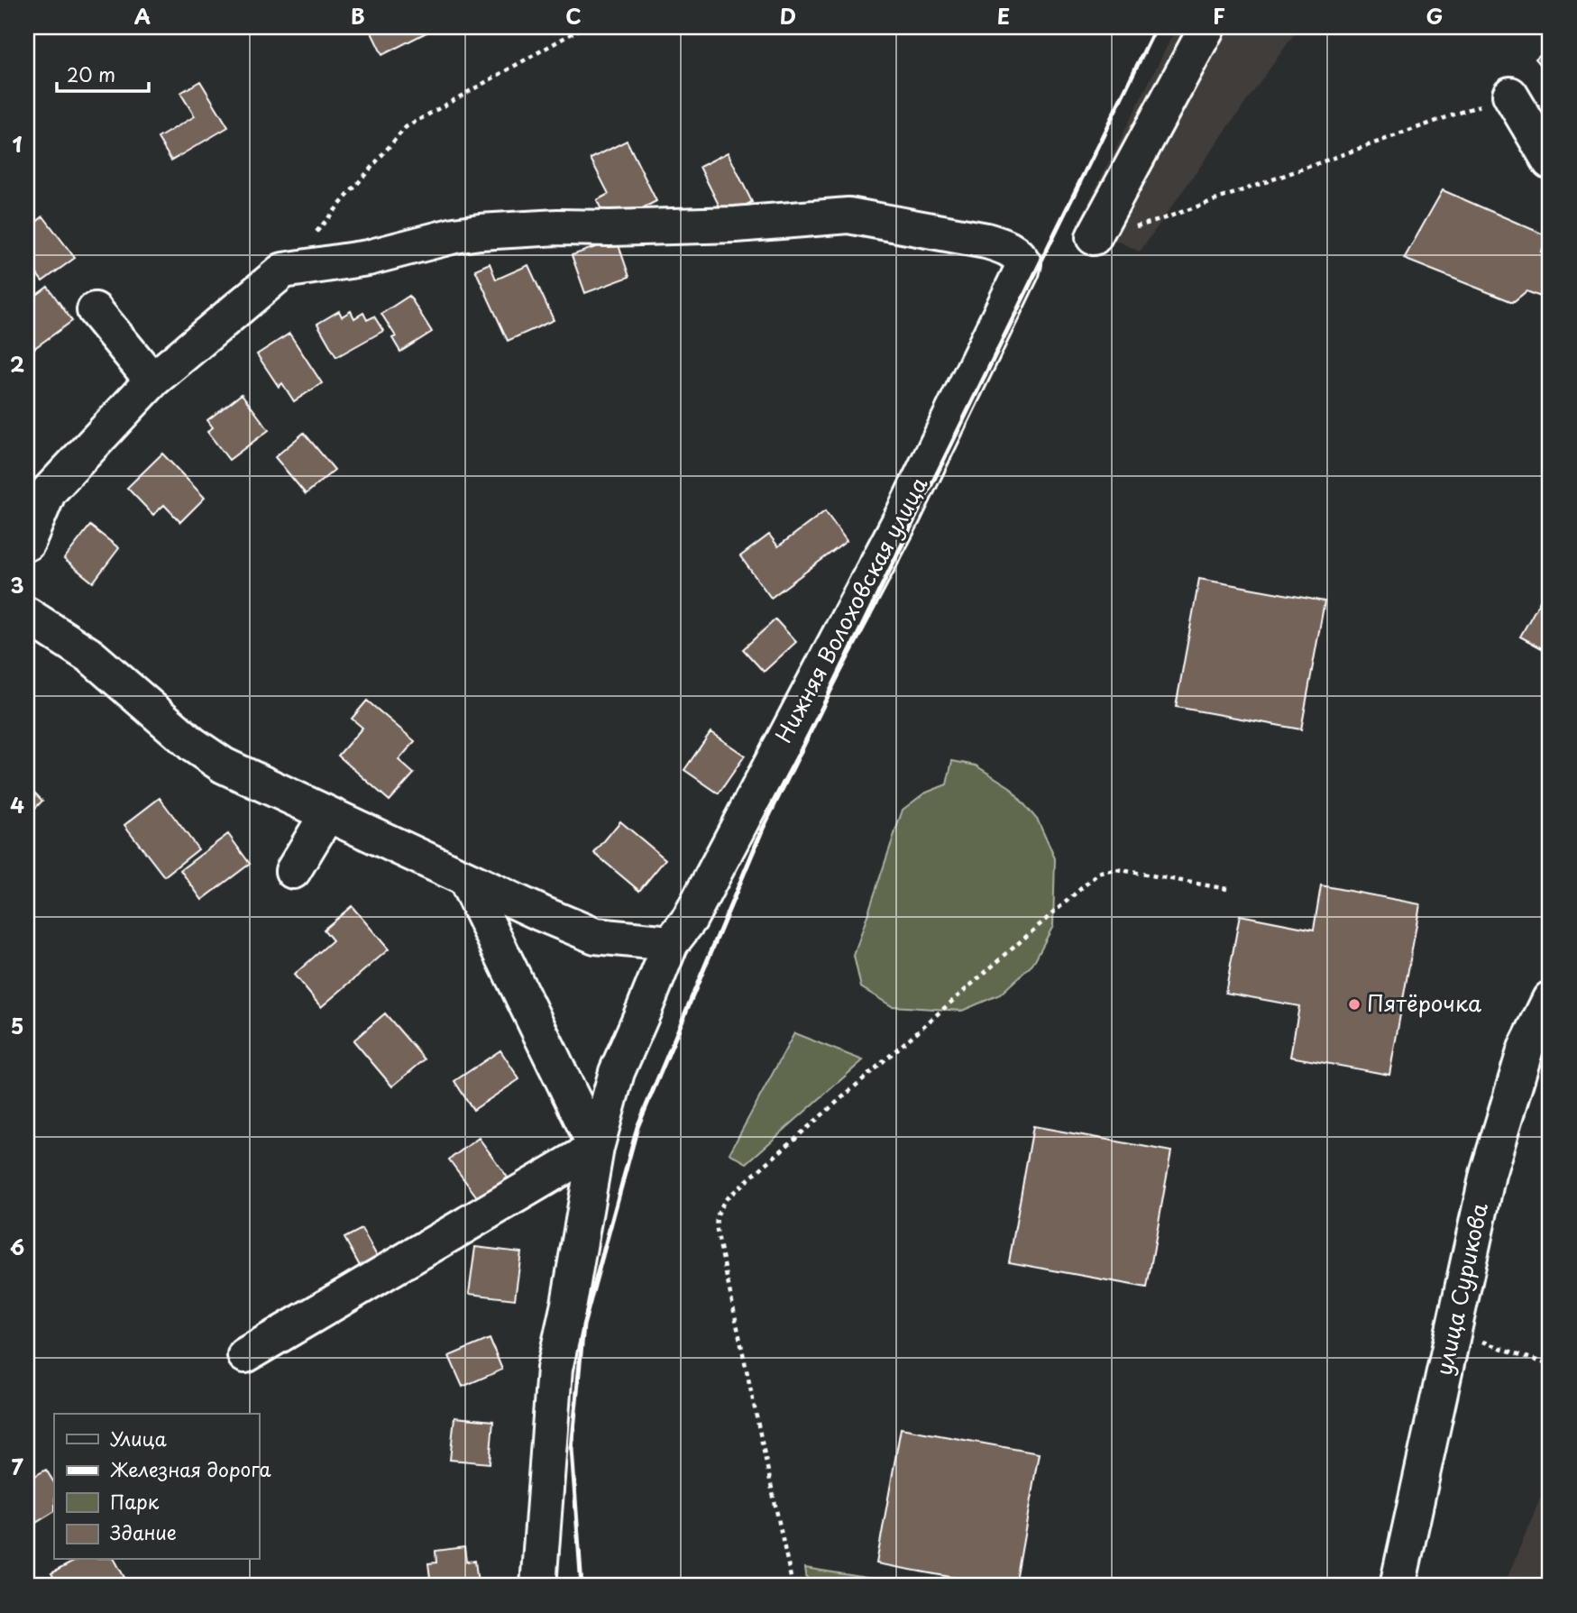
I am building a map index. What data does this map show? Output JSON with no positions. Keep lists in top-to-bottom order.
{
  "streets": {
    "street": ["Нижняя Волоховская улица", "улица Сурикова"]
  },
  "places": ["Пятёрочка"],
  "legend": [
    "Улица",
    "Железная дорога",
    "Парк",
    "Здание"
  ],
  "scale_bar": "20 m",
  "grid": {
    "columns": [
      "A",
      "B",
      "C",
      "D",
      "E",
      "F",
      "G"
    ],
    "rows": [
      "1",
      "2",
      "3",
      "4",
      "5",
      "6",
      "7"
    ]
  }
}
